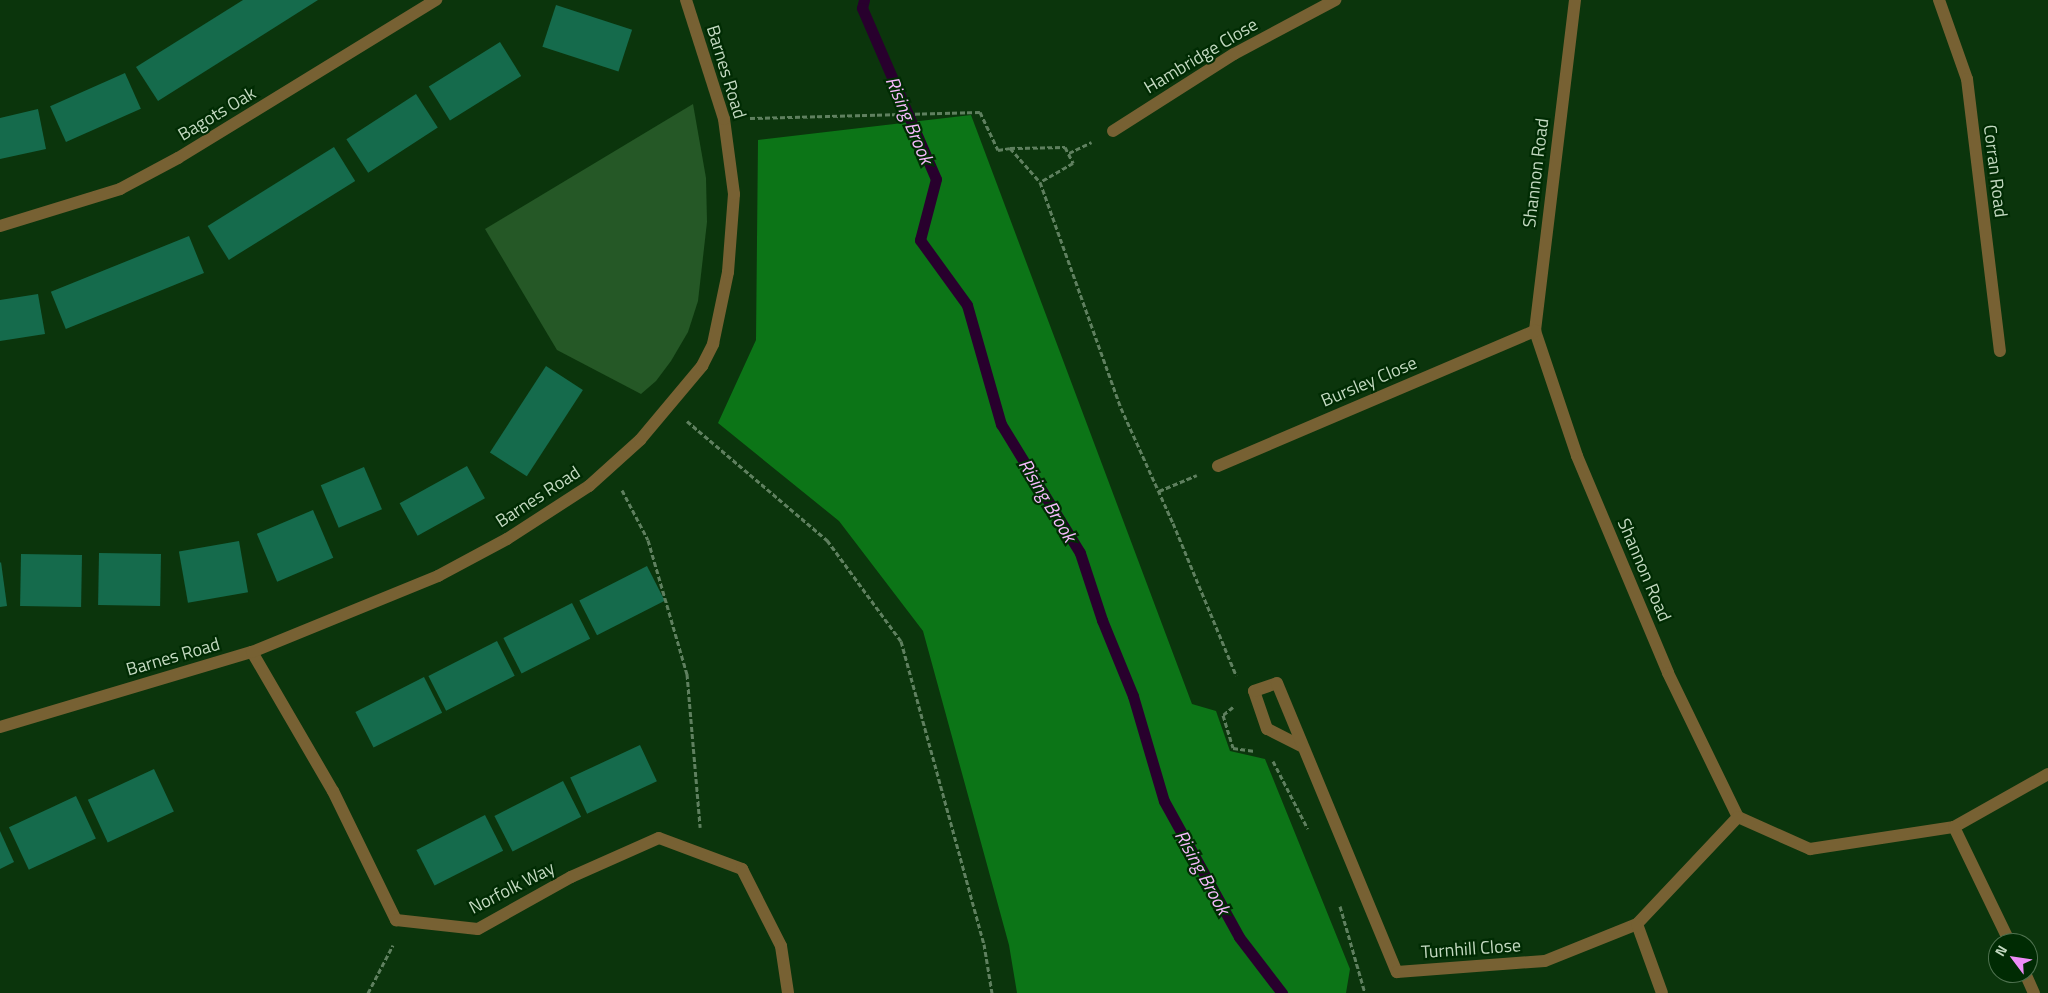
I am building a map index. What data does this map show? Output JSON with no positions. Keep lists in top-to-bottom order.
{
  "streets": {
    "street": [
      "Hambridge Close",
      "Barnes Road",
      "Bagots Oak",
      "Corran Road",
      "Shannon Road",
      "Bursley Close",
      "Norfolk Way",
      "Turnhill Close"
    ]
  },
  "crossings": [
    ["Shannon Road", "Bursley Close"],
    ["Shannon Road", "Turnhill Close"]
  ],
  "water": ["Rising Brook"],
  "north": "top left"
}
